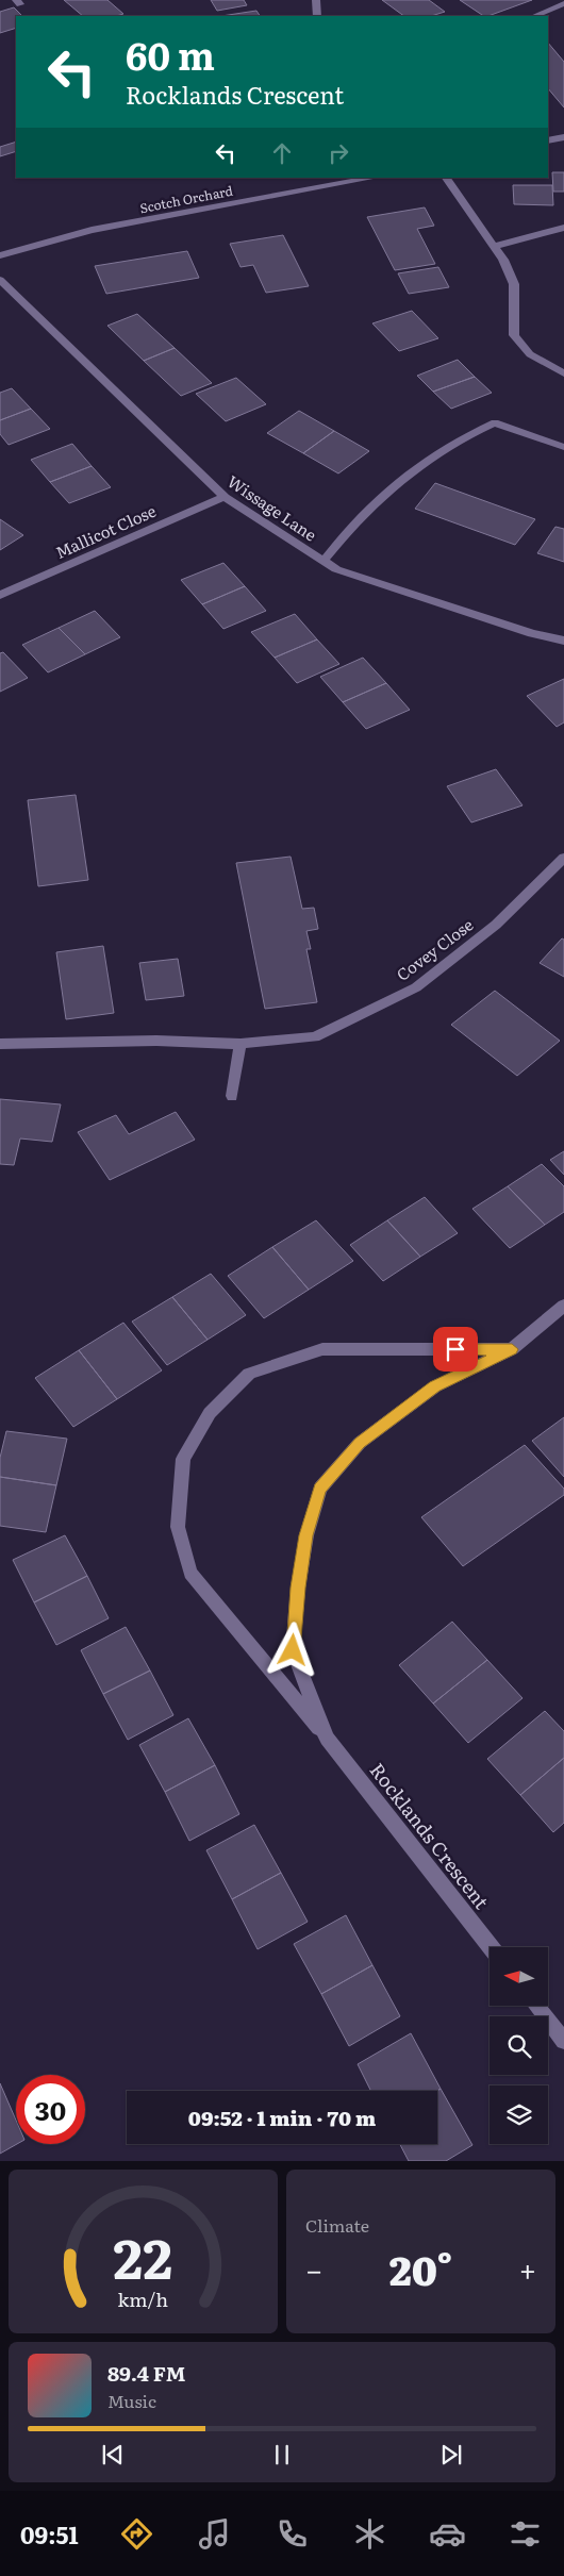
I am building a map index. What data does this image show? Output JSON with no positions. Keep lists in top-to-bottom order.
{
  "streets": {
    "street": [
      "Scotch Orchard",
      "Wissage Lane",
      "Mallicot Close",
      "Covey Close",
      "Rocklands Crescent"
    ]
  },
  "crossings": [
    ["Wissage Lane", "Mallicot Close"]
  ],
  "north": "left",
  "page": {
    "turn": ["60 m", "Rocklands Crescent"],
    "limit": "30",
    "trip": "09:52 · 1 min · 70 m",
    "tile": "Climate",
    "heat": ["−", "20°", "+"],
    "song": ["89.4 FM", "Music"],
    "tabs": "09:51",
    "gauge": ["22", "km/h"]
  }
}
